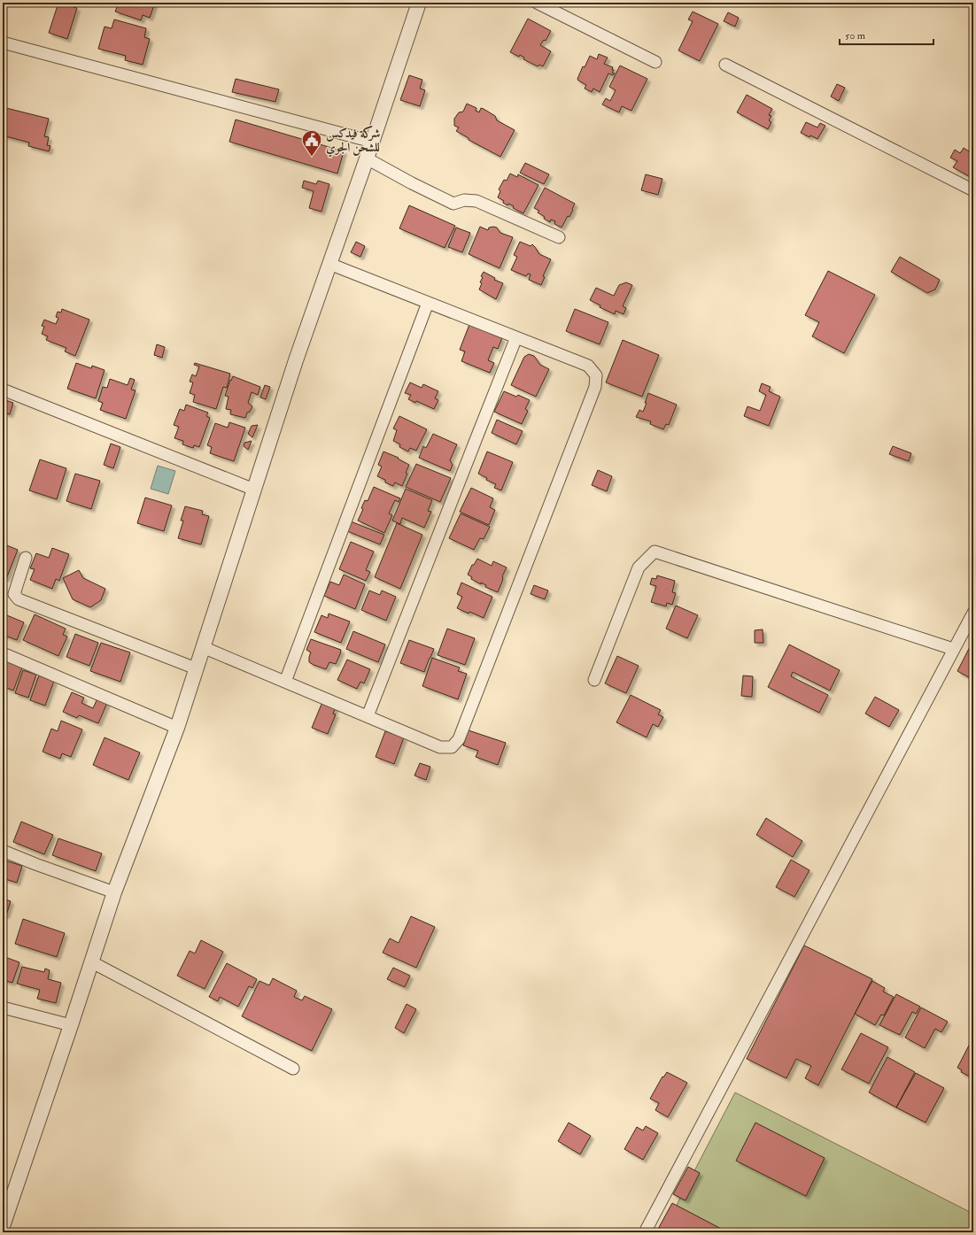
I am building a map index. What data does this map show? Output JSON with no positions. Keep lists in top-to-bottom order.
{
  "places": {
    "public building": ["شركة فيدكس للشحن الجوي"]
  },
  "scale_bar": "50 m"
}
